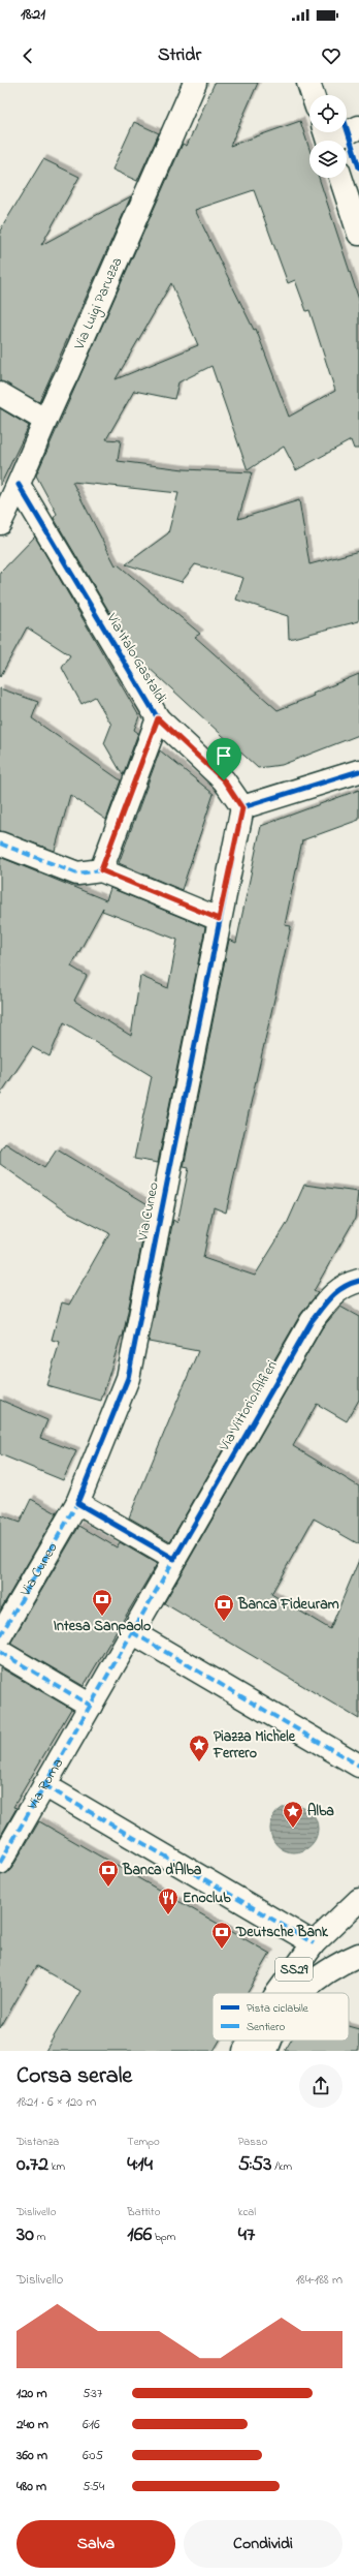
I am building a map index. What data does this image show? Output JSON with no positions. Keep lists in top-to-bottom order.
{
  "streets": {
    "street": [
      "Via Luigi Paruzza",
      "Via Italo Gastaldi",
      "Via Cuneo",
      "Via Vittorio Alfieri",
      "Via Roma",
      "SS29"
    ]
  },
  "crossings": [
    ["Via Luigi Paruzza", "Via Italo Gastaldi"],
    ["Via Italo Gastaldi", "Via Cuneo"]
  ],
  "places": {
    "bank": [
      "Intesa Sanpaolo",
      "Banca Fideuram",
      "Banca d'Alba",
      "Deutsche Bank"
    ],
    "place": ["Piazza Michele Ferrero", "Alba"],
    "restaurant": ["Enoclub"]
  },
  "legend": ["Pista ciclabile", "Sentiero"],
  "page": {
    "status": "18:21",
    "header": "Stridr",
    "heading": ["Corsa serale", "18:21 · 6 × 120 m"],
    "stats": [
      ["Distanza", "0.72 km"],
      ["Tempo", "4:14"],
      ["Passo", "5:53 /km"],
      ["Dislivello", "30 m"],
      ["Battito", "166 bpm"],
      ["kcal", "47"]
    ],
    "chart": ["Dislivello", "184–188 m"],
    "list": [
      {
        "name": "120 m",
        "note": "5:37"
      },
      {
        "name": "240 m",
        "note": "6:16"
      },
      {
        "name": "360 m",
        "note": "6:05"
      },
      {
        "name": "480 m",
        "note": "5:54"
      }
    ],
    "buttons": ["Salva", "Condividi"]
  }
}
